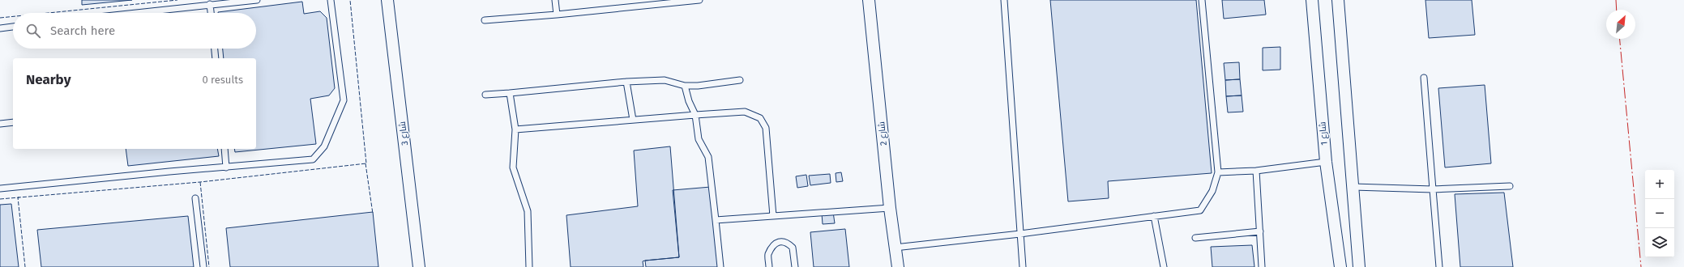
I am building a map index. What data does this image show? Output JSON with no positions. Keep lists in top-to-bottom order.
{
  "streets": {
    "street": ["شارع 3", "شارع 2", "شارع 1"]
  },
  "north": "top right",
  "page": {
    "search": "Search here",
    "heading": ["Nearby", "0 results"],
    "map_buttons": ["+", "−"]
  }
}
